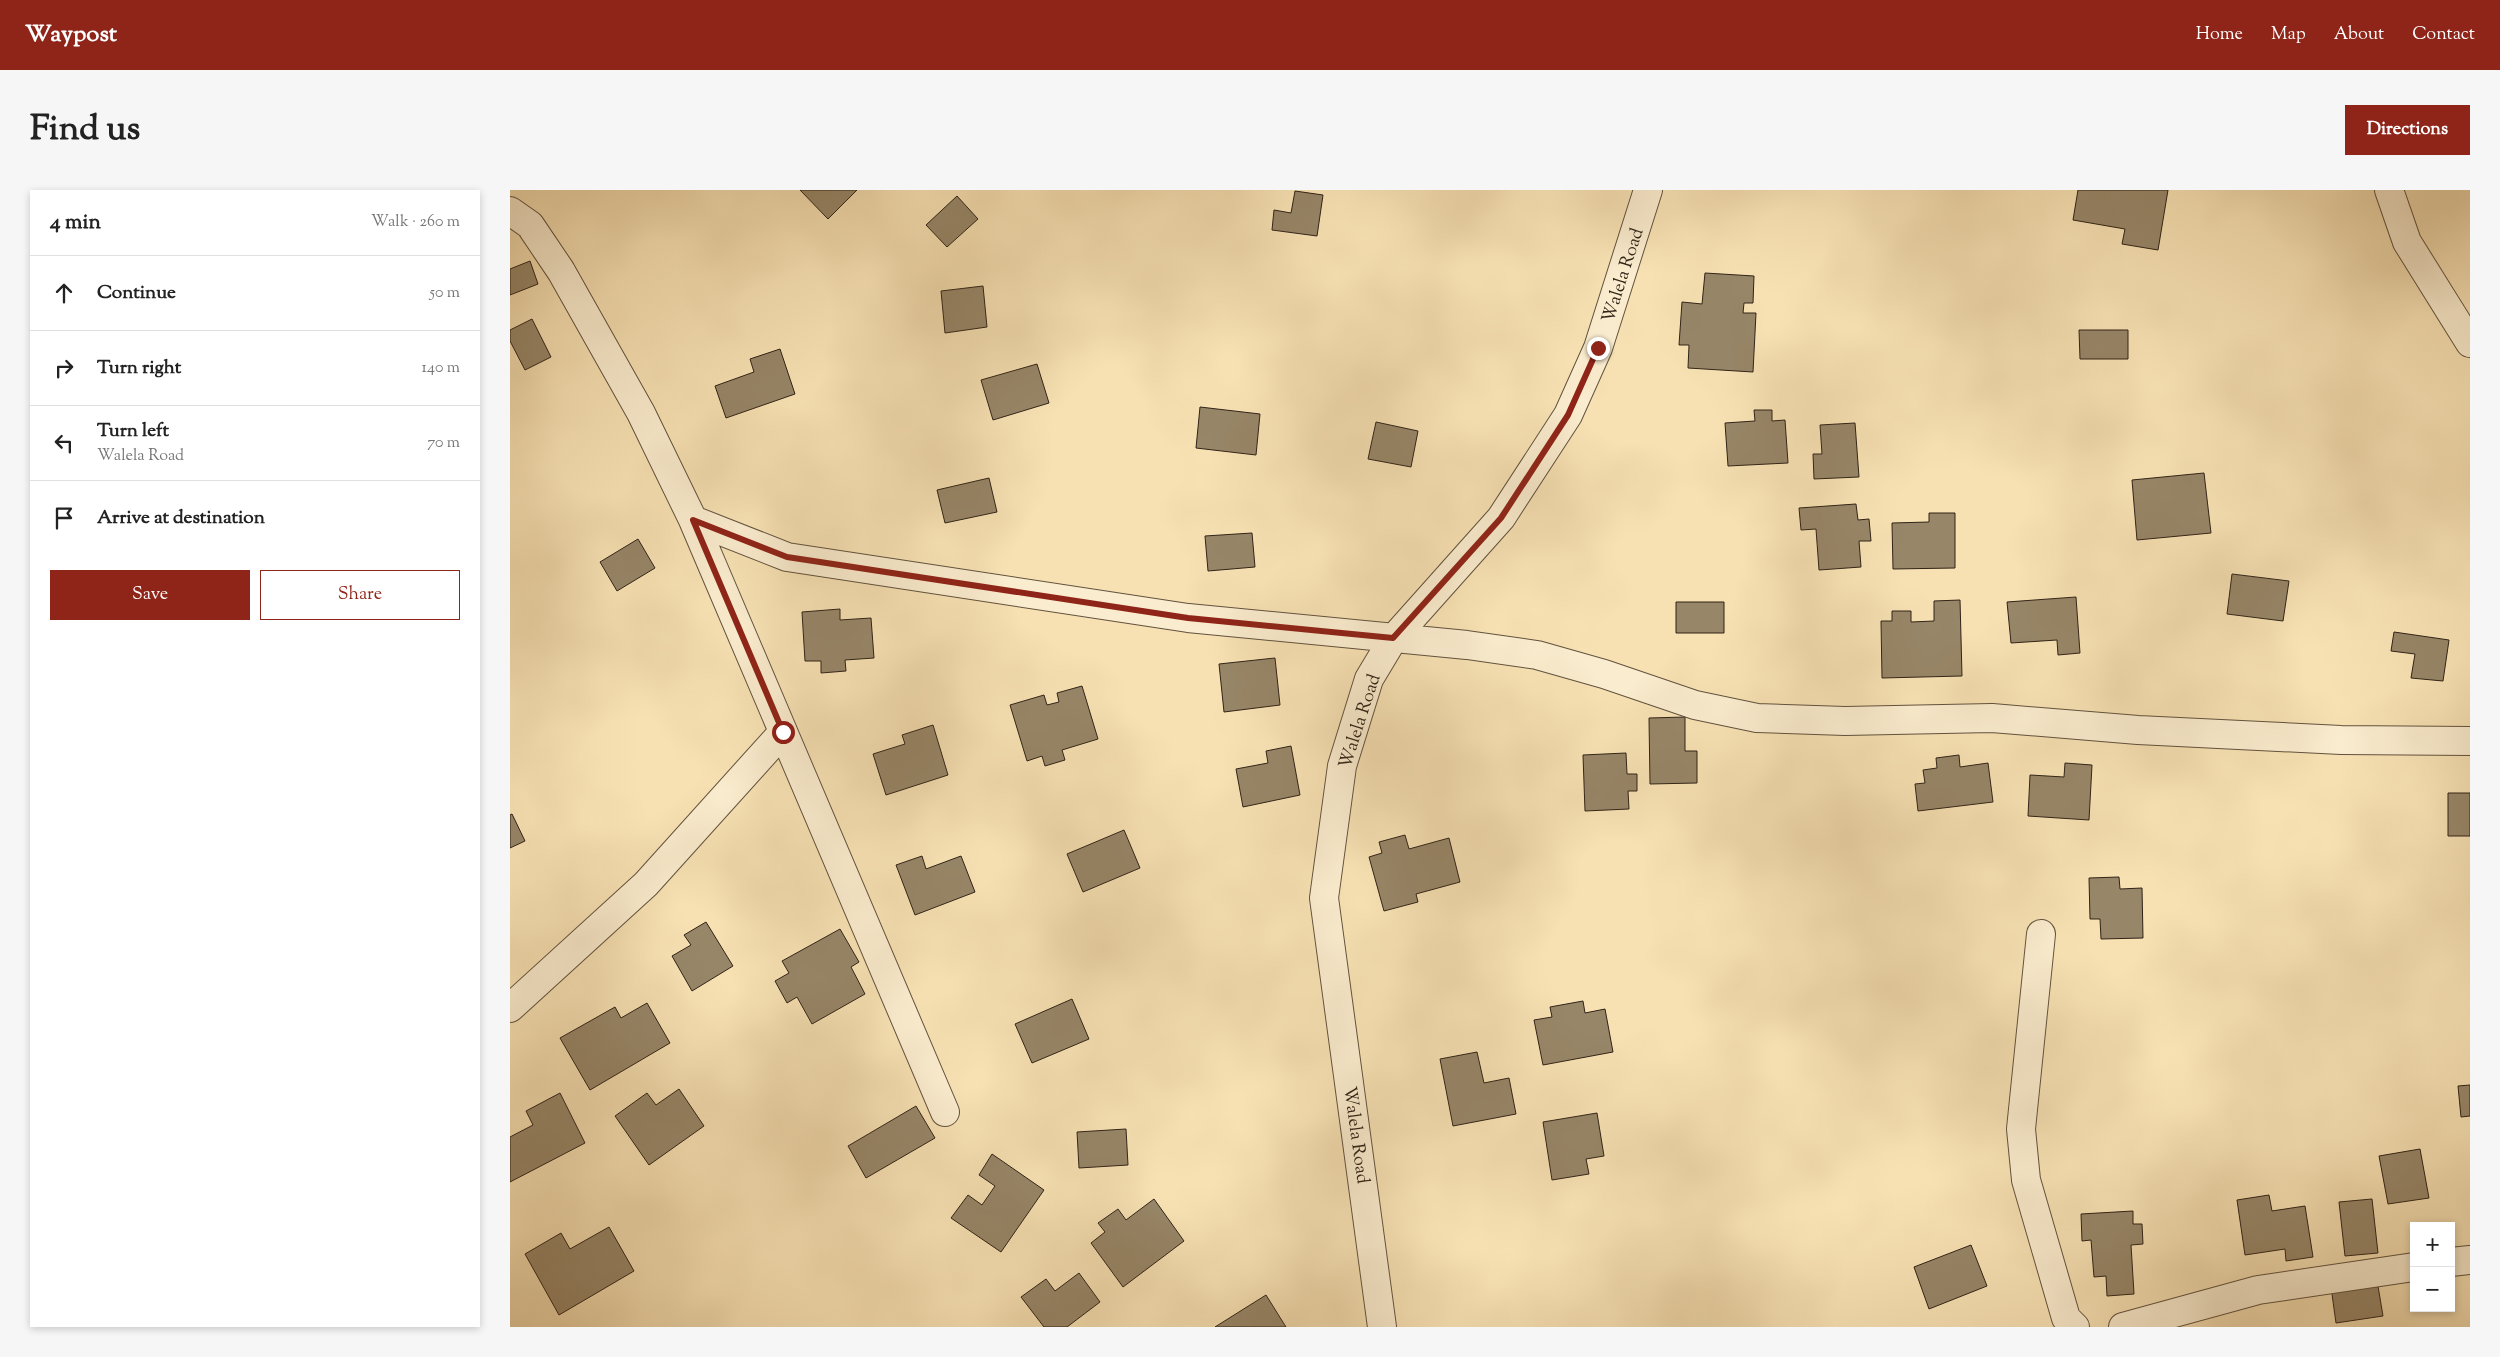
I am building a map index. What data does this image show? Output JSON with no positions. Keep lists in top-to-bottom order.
{
  "streets": {
    "street": ["Walela Road"]
  },
  "page": {
    "header": "Waypost",
    "nav": [
      "Home",
      "Map",
      "About",
      "Contact"
    ],
    "title": "Find us",
    "buttons": [
      "Directions",
      ["Save", "Share"]
    ],
    "heading": ["4 min", "Walk · 260 m"],
    "list": [
      ["Continue", "50 m"],
      ["Turn right", "140 m"],
      ["Turn left", "Walela Road", "70 m"],
      "Arrive at destination"
    ],
    "map_buttons": ["+", "−"]
  }
}
